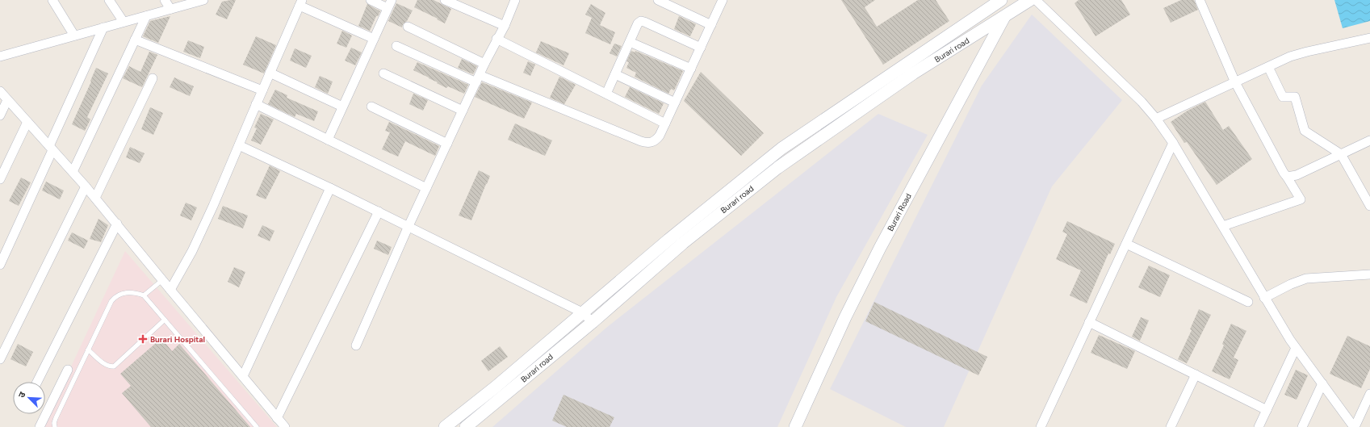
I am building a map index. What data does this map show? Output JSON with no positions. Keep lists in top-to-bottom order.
{
  "streets": {
    "main road": ["Burari road", "Burari Road"]
  },
  "crossings": [
    ["Burari road", "Burari Road"]
  ],
  "places": {
    "health": ["Burari Hospital"]
  },
  "north": "top left"
}
